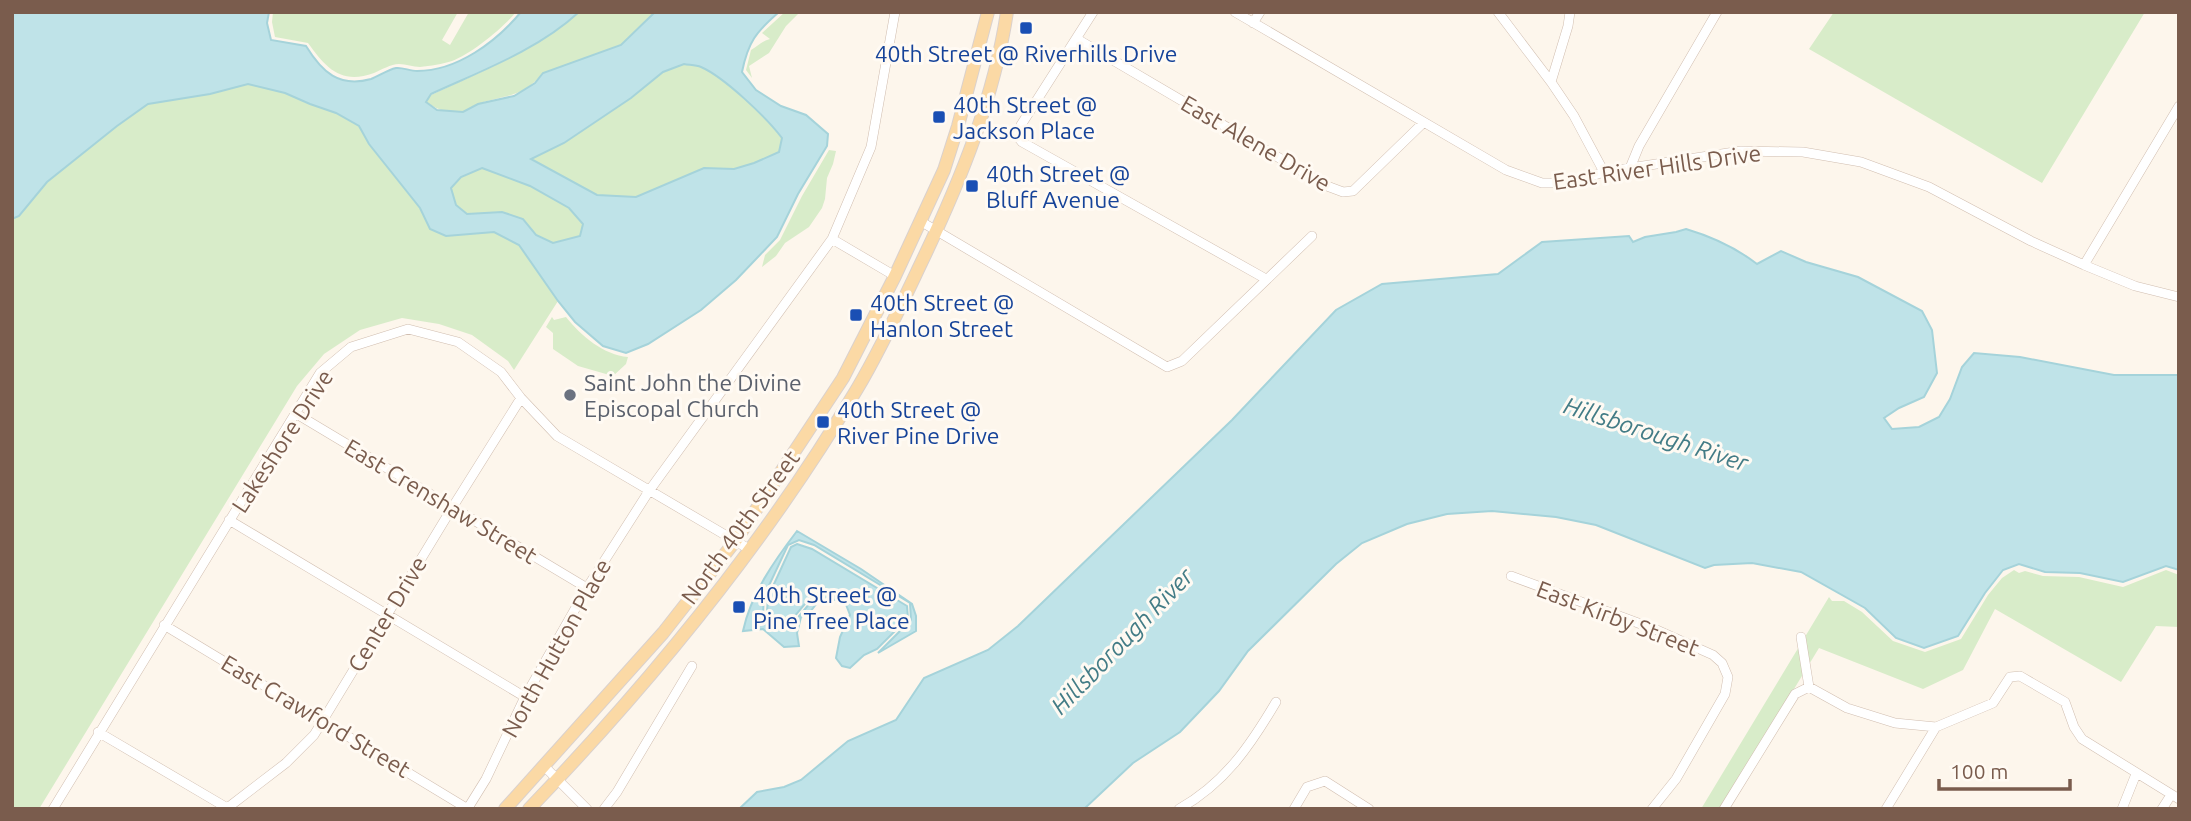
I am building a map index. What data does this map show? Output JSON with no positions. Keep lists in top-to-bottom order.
{
  "streets": {
    "main road": ["North 40th Street"],
    "street": [
      "East Alene Drive",
      "East River Hills Drive",
      "Lakeshore Drive",
      "East Crenshaw Street",
      "Center Drive",
      "East Kirby Street",
      "North Hutton Place",
      "East Crawford Street"
    ]
  },
  "crossings": [
    ["East Alene Drive", "East River Hills Drive"],
    ["Lakeshore Drive", "East Crenshaw Street"],
    ["Lakeshore Drive", "North 40th Street"],
    ["Lakeshore Drive", "Center Drive"],
    ["Lakeshore Drive", "North Hutton Place"],
    ["Lakeshore Drive", "East Crawford Street"],
    ["East Crenshaw Street", "Center Drive"],
    ["East Crenshaw Street", "North Hutton Place"],
    ["Center Drive", "East Crawford Street"],
    ["North Hutton Place", "East Crawford Street"]
  ],
  "water": ["Hillsborough River"],
  "places": {
    "transit": [
      "40th Street @ Riverhills Drive",
      "40th Street @ Jackson Place",
      "40th Street @ Bluff Avenue",
      "40th Street @ Hanlon Street",
      "40th Street @ River Pine Drive",
      "40th Street @ Pine Tree Place"
    ],
    "other": ["Saint John the Divine Episcopal Church"]
  },
  "scale_bar": "100 m"
}
